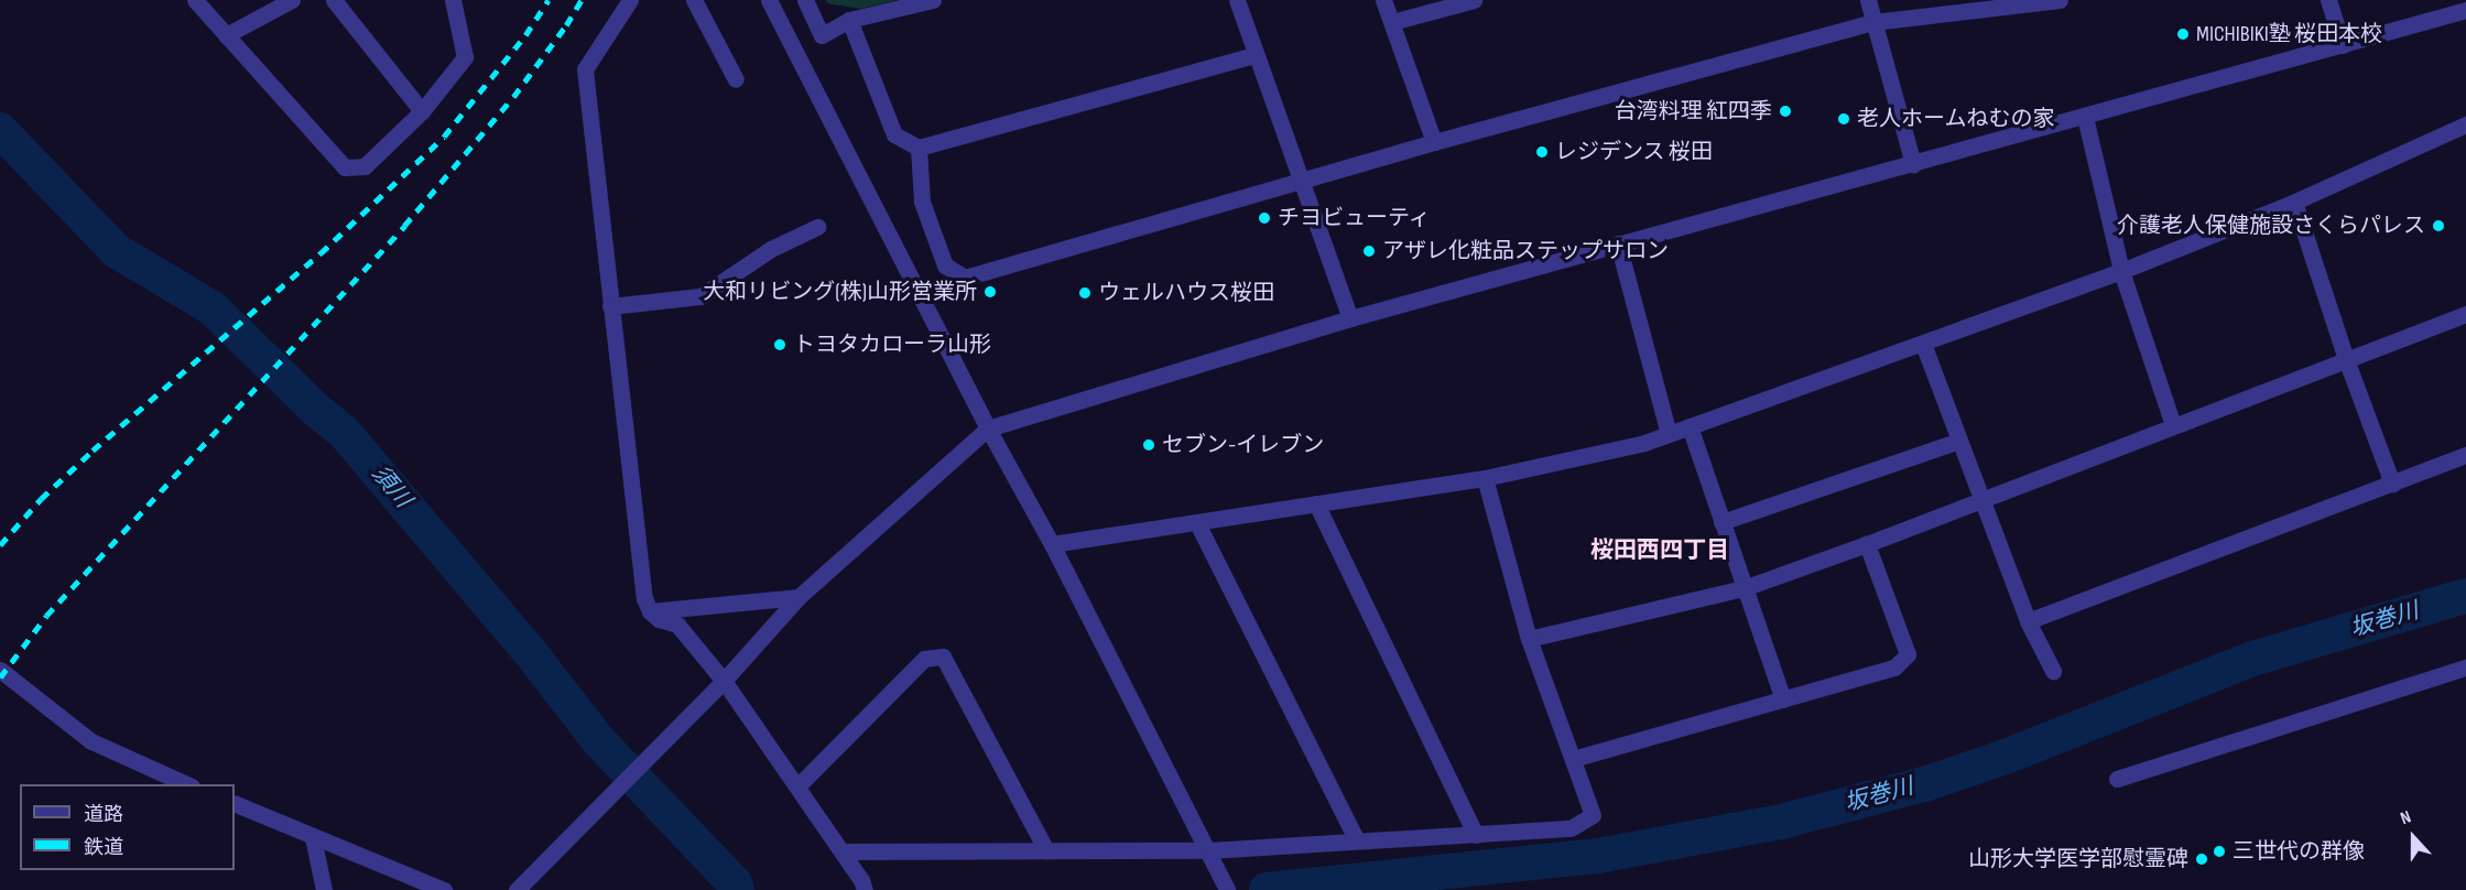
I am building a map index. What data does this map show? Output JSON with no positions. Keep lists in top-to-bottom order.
{
  "districts": ["桜田西四丁目"],
  "water": ["須川", "坂巻川"],
  "places": [
    "MICHIBIKI塾 桜田本校",
    "台湾料理 紅四季",
    "老人ホームねむの家",
    "レジデンス 桜田",
    "チヨビューティ",
    "介護老人保健施設さくらパレス",
    "アザレ化粧品ステップサロン",
    "大和リビング(株)山形営業所",
    "ウェルハウス桜田",
    "トヨタカローラ山形",
    "セブン-イレブン",
    "三世代の群像",
    "山形大学医学部慰霊碑"
  ],
  "legend": ["道路", "鉄道"],
  "north": "top"
}
